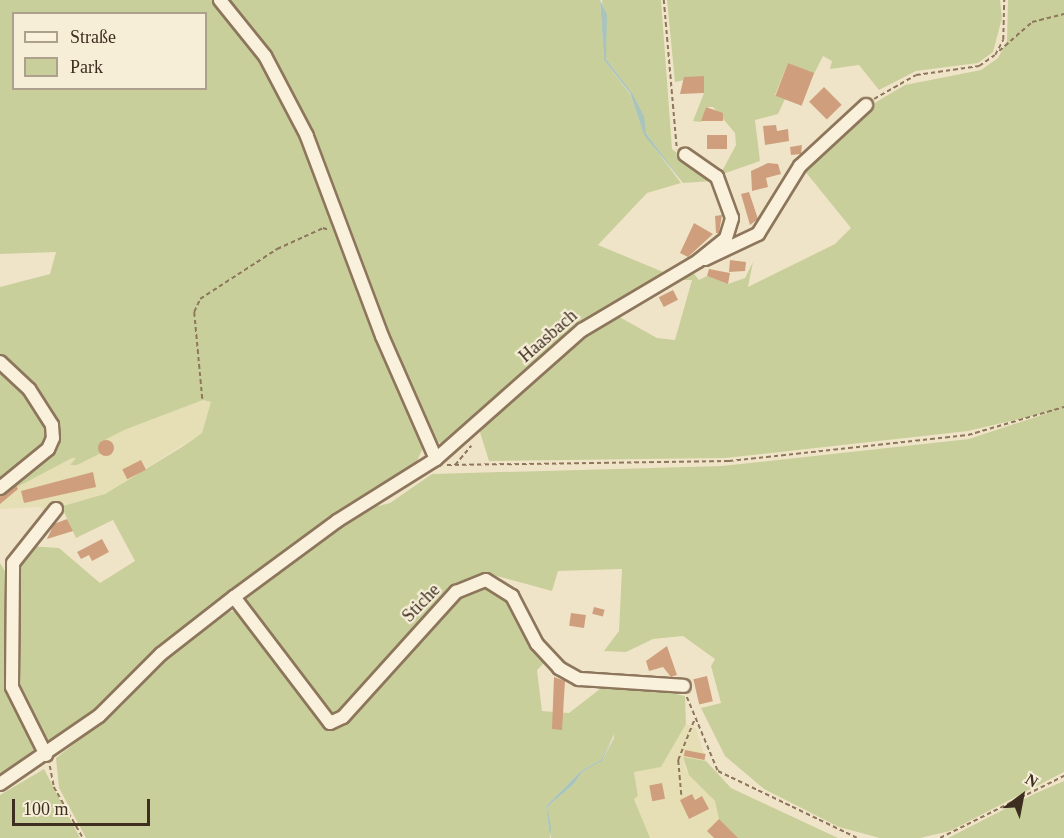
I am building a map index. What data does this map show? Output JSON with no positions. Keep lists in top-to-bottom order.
{
  "streets": {
    "street": ["Haasbach", "Stiche"]
  },
  "crossings": [
    ["Haasbach", "Stiche"]
  ],
  "legend": ["Straße", "Park"],
  "scale_bar": "100 m",
  "north": "top right"
}
